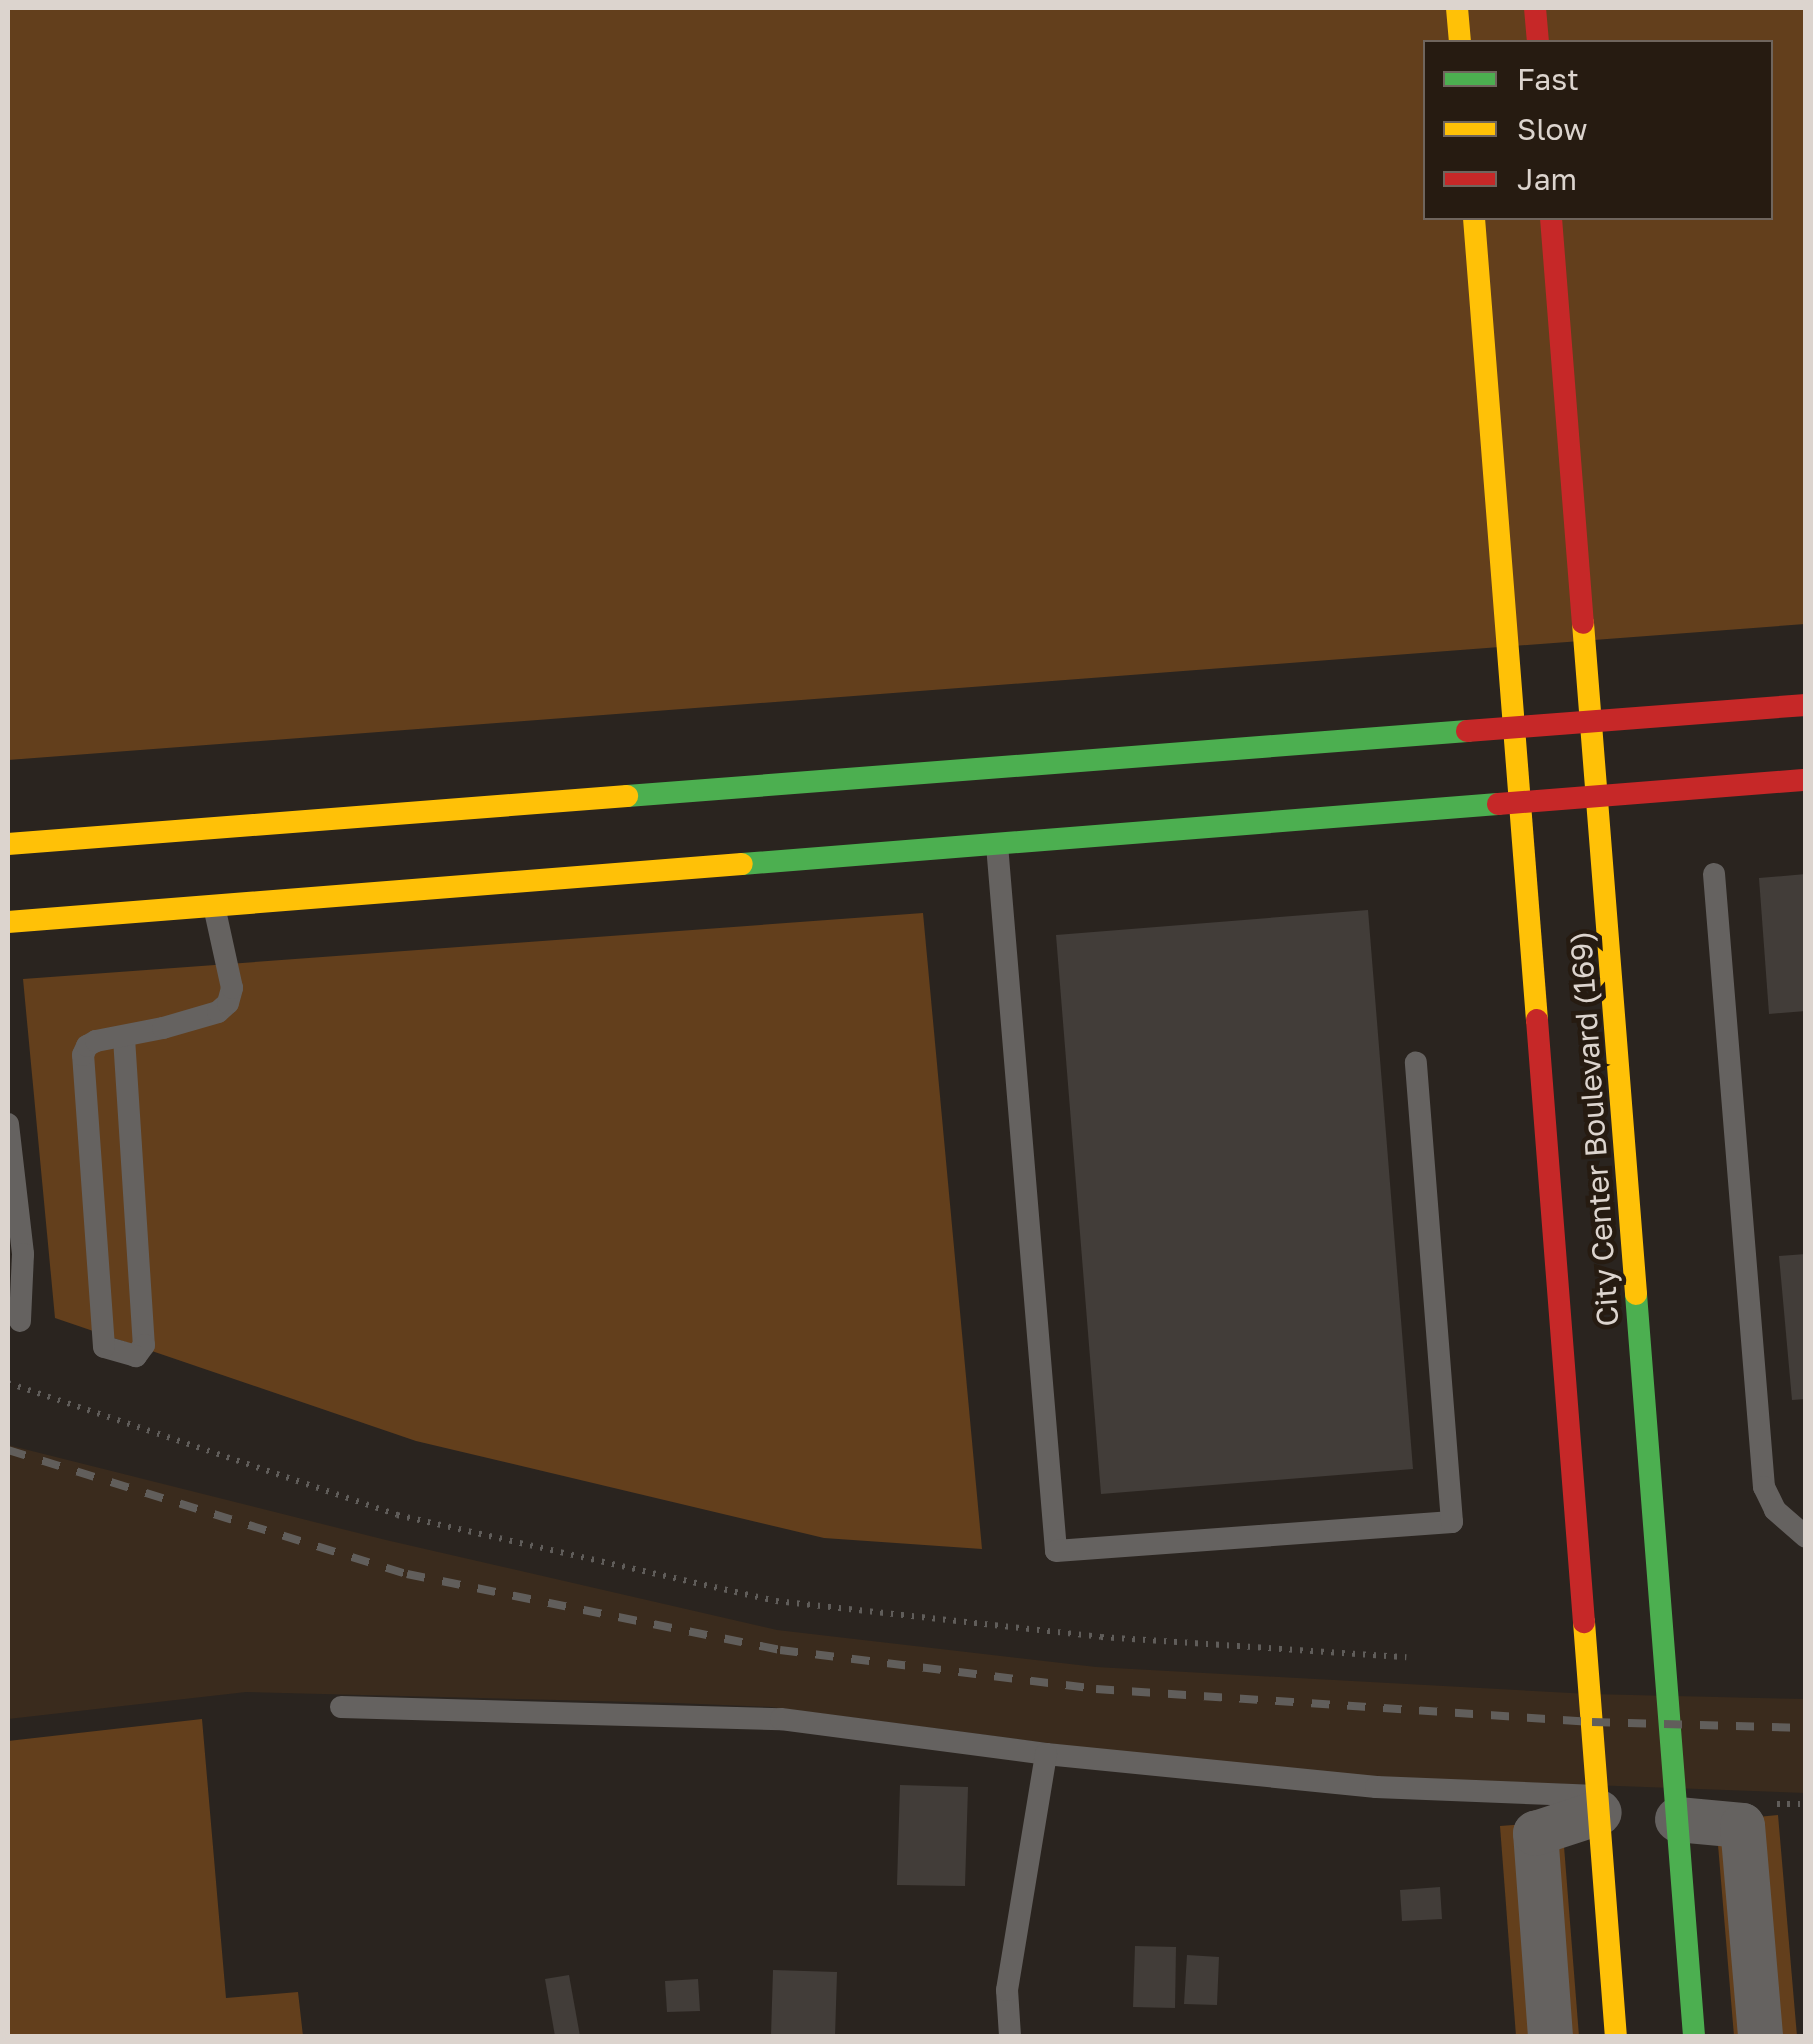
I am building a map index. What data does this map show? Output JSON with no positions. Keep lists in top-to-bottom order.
{
  "streets": {
    "main road": ["City Center Boulevard (169)"]
  },
  "legend": ["Fast", "Slow", "Jam"]
}
